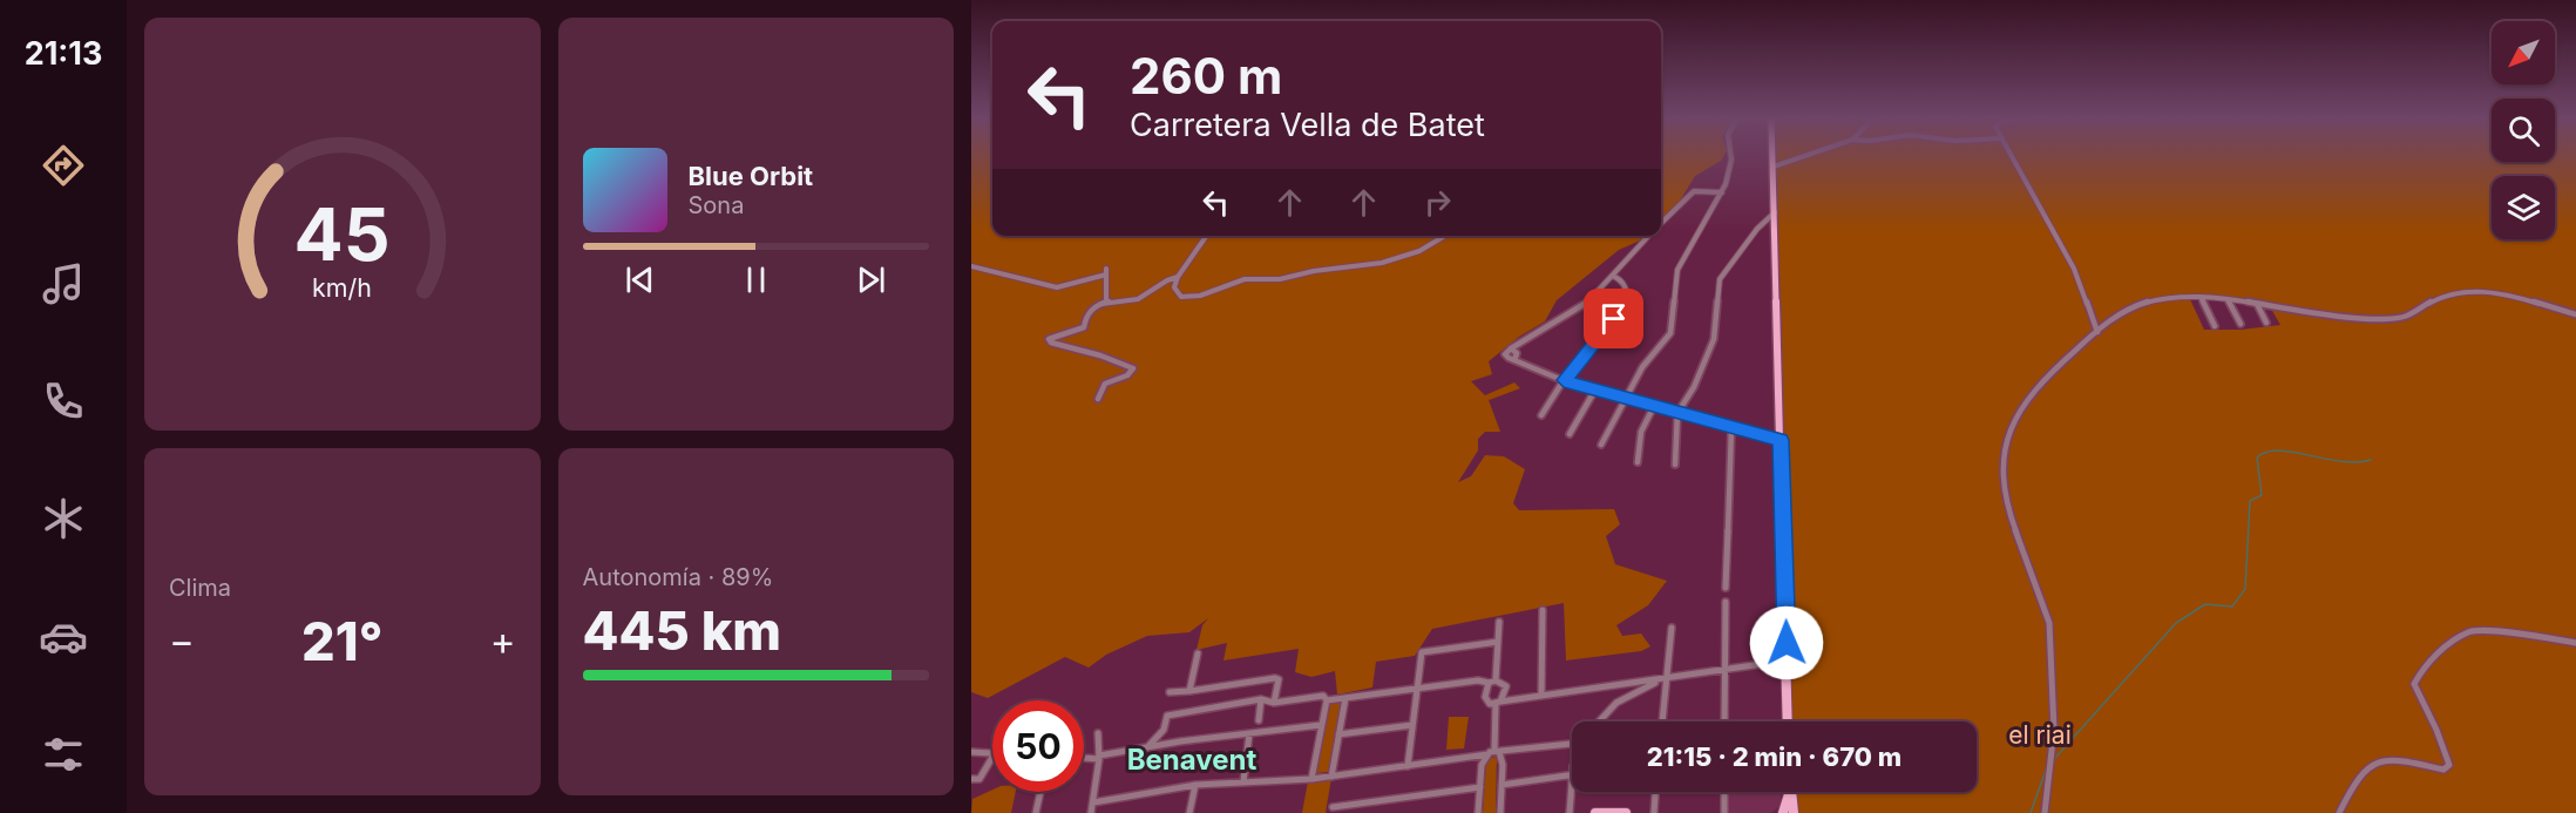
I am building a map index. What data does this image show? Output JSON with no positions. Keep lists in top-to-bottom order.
{
  "districts": ["Benavent"],
  "parks": ["el riai"],
  "north": "bottom left",
  "page": {
    "tabs": "21:13",
    "turn": ["260 m", "Carretera Vella de Batet"],
    "song": ["Blue Orbit", "Sona"],
    "tile": [
      "Clima",
      ["Autonomía · 89%", "445 km"]
    ],
    "heat": ["−", "21°", "+"],
    "limit": "50",
    "trip": "21:15 · 2 min · 670 m",
    "gauge": ["45", "km/h"]
  }
}
